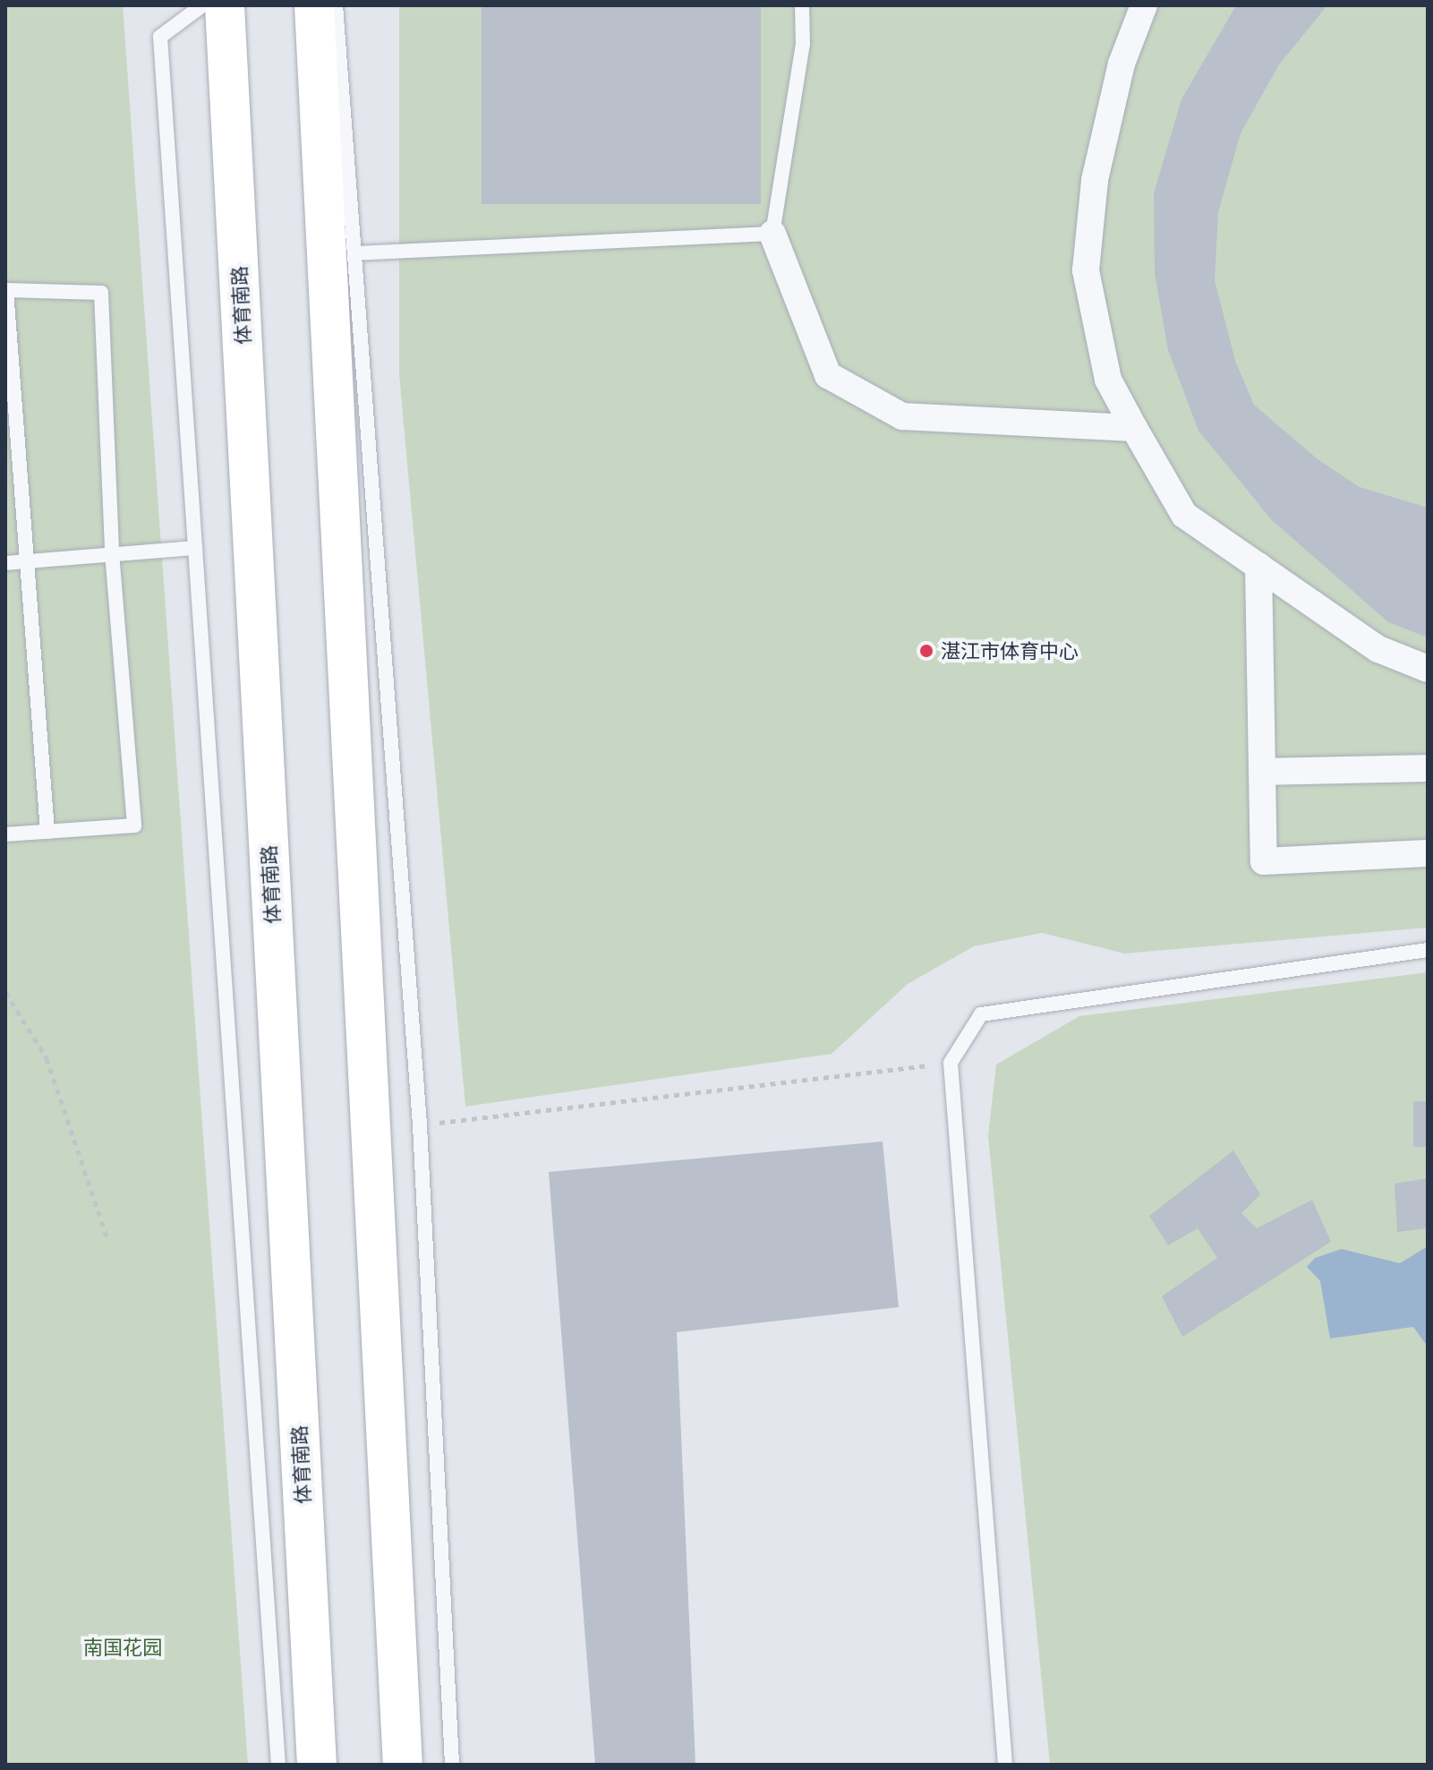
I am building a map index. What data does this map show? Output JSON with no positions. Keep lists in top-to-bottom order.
{
  "streets": {
    "main road": ["体育南路"]
  },
  "parks": ["南国花园"],
  "places": ["湛江市体育中心"]
}
